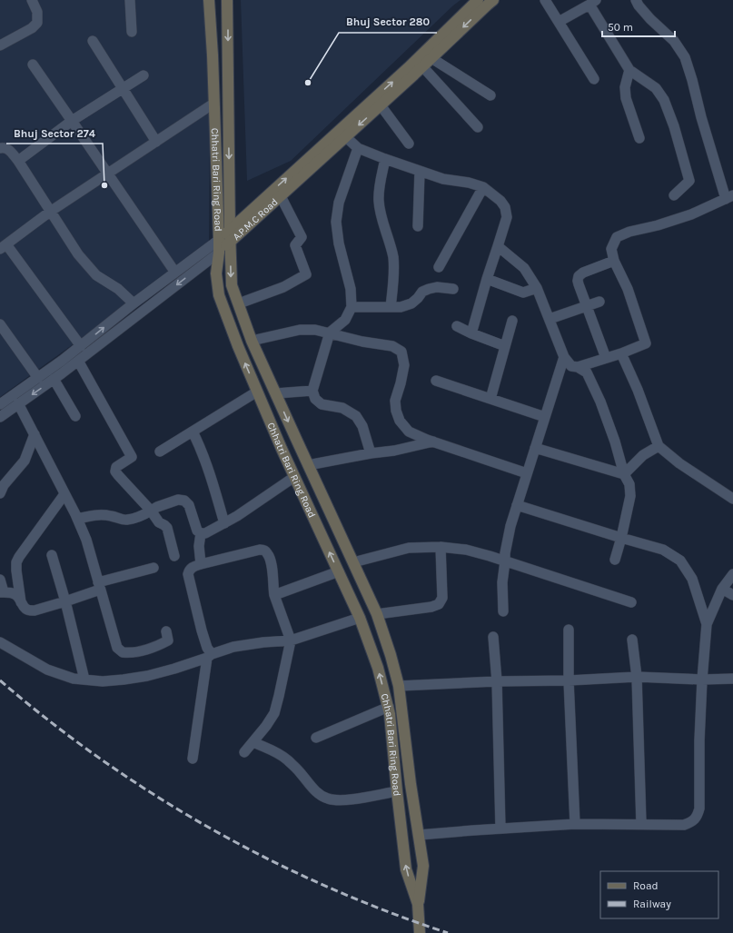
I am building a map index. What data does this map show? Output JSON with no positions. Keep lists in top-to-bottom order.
{
  "streets": {
    "main road": ["Chhatri Bari Ring Road", "A.P.M.C Road"]
  },
  "crossings": [
    ["Chhatri Bari Ring Road", "A.P.M.C Road"]
  ],
  "places": ["Bhuj Sector 280", "Bhuj Sector 274"],
  "legend": ["Road", "Railway"],
  "scale_bar": "50 m"
}
